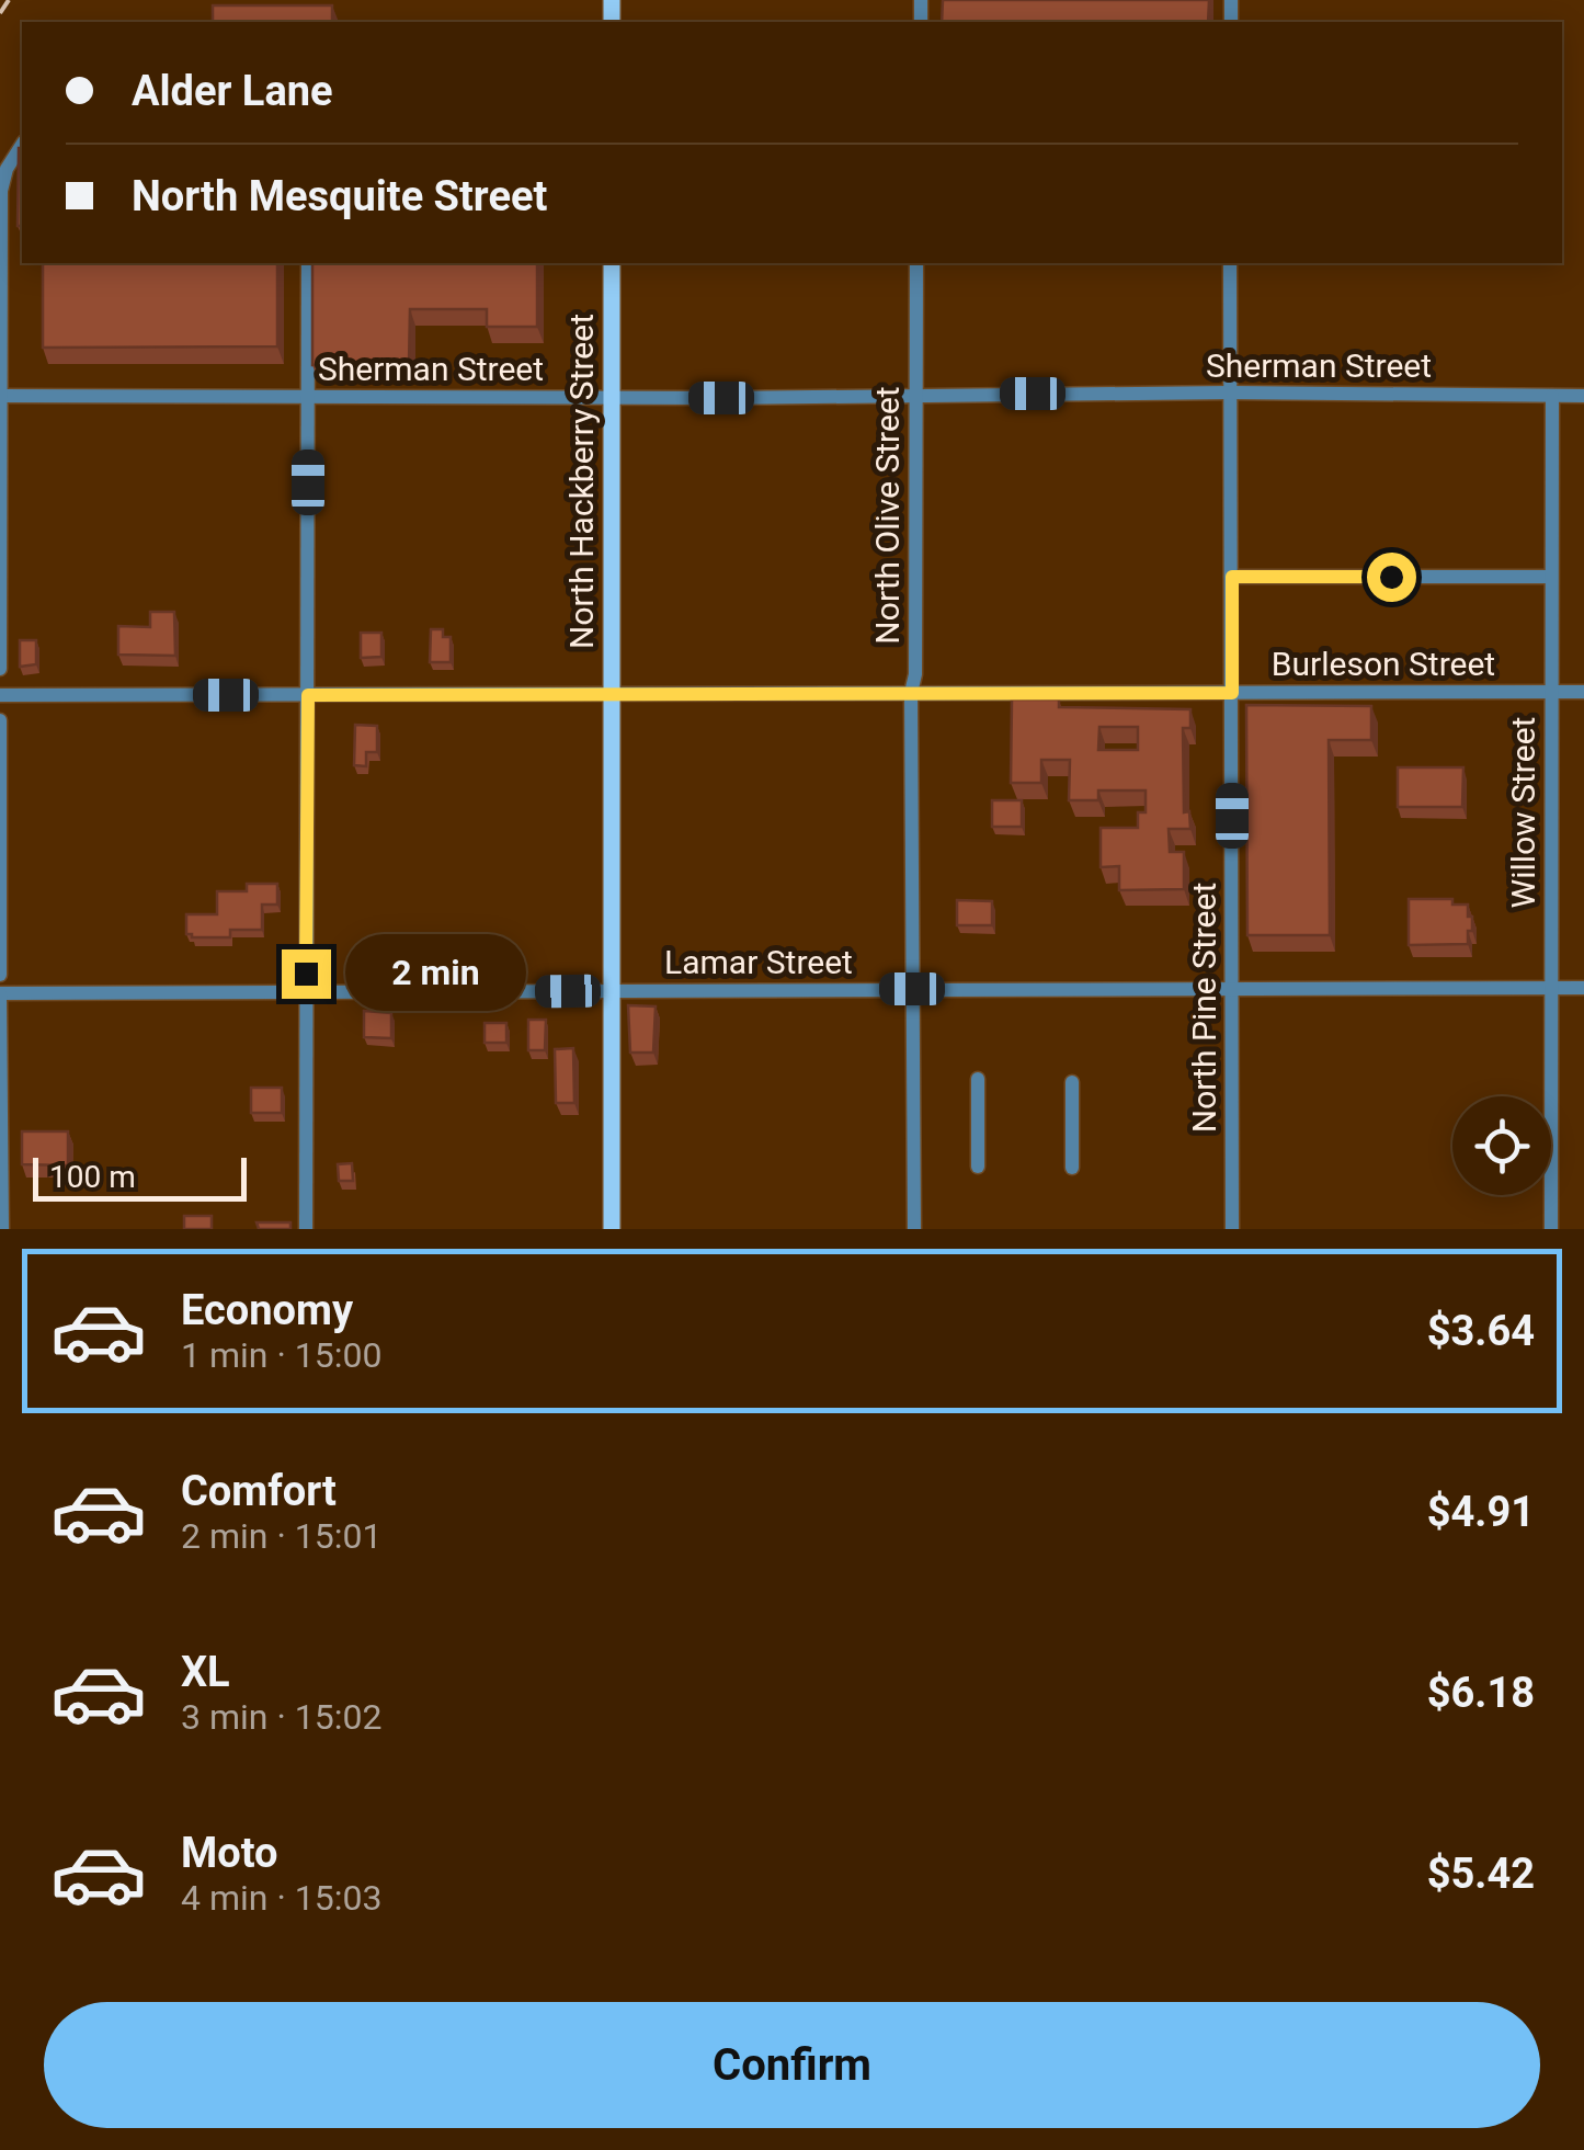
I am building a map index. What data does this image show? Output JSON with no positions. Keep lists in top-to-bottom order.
{
  "streets": {
    "main road": ["North Hackberry Street"],
    "street": [
      "Sherman Street",
      "North Olive Street",
      "Burleson Street",
      "Willow Street",
      "Lamar Street",
      "North Pine Street"
    ]
  },
  "crossings": [
    ["Sherman Street", "North Hackberry Street"],
    ["Sherman Street", "North Olive Street"],
    ["Sherman Street", "Willow Street"],
    ["Sherman Street", "North Pine Street"],
    ["North Hackberry Street", "Burleson Street"],
    ["North Hackberry Street", "Lamar Street"],
    ["North Olive Street", "Burleson Street"],
    ["North Olive Street", "Lamar Street"],
    ["Burleson Street", "Willow Street"],
    ["Burleson Street", "North Pine Street"],
    ["Willow Street", "Lamar Street"],
    ["Lamar Street", "North Pine Street"]
  ],
  "scale_bar": "100 m",
  "page": {
    "banner": ["Alder Lane", "North Mesquite Street"],
    "bubble": "2 min",
    "scale": "100 m",
    "list": [
      {
        "name": "Economy",
        "note": "1 min · 15:00",
        "value": "$3.64"
      },
      {
        "name": "Comfort",
        "note": "2 min · 15:01",
        "value": "$4.91"
      },
      {
        "name": "XL",
        "note": "3 min · 15:02",
        "value": "$6.18"
      },
      {
        "name": "Moto",
        "note": "4 min · 15:03",
        "value": "$5.42"
      }
    ],
    "buttons": "Confirm"
  }
}
